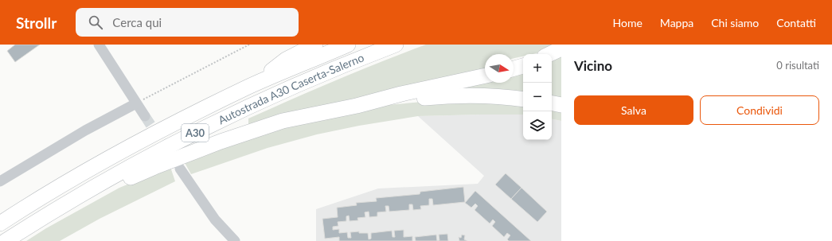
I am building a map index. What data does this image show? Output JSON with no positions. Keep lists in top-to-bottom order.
{
  "streets": {
    "highway": ["Autostrada A30 Caserta-Salerno", "A30"]
  },
  "north": "right",
  "page": {
    "header": "Strollr",
    "search": "Cerca qui",
    "nav": [
      "Home",
      "Mappa",
      "Chi siamo",
      "Contatti"
    ],
    "heading": ["Vicino", "0 risultati"],
    "map_buttons": ["+", "−"],
    "buttons": ["Salva", "Condividi"]
  }
}
